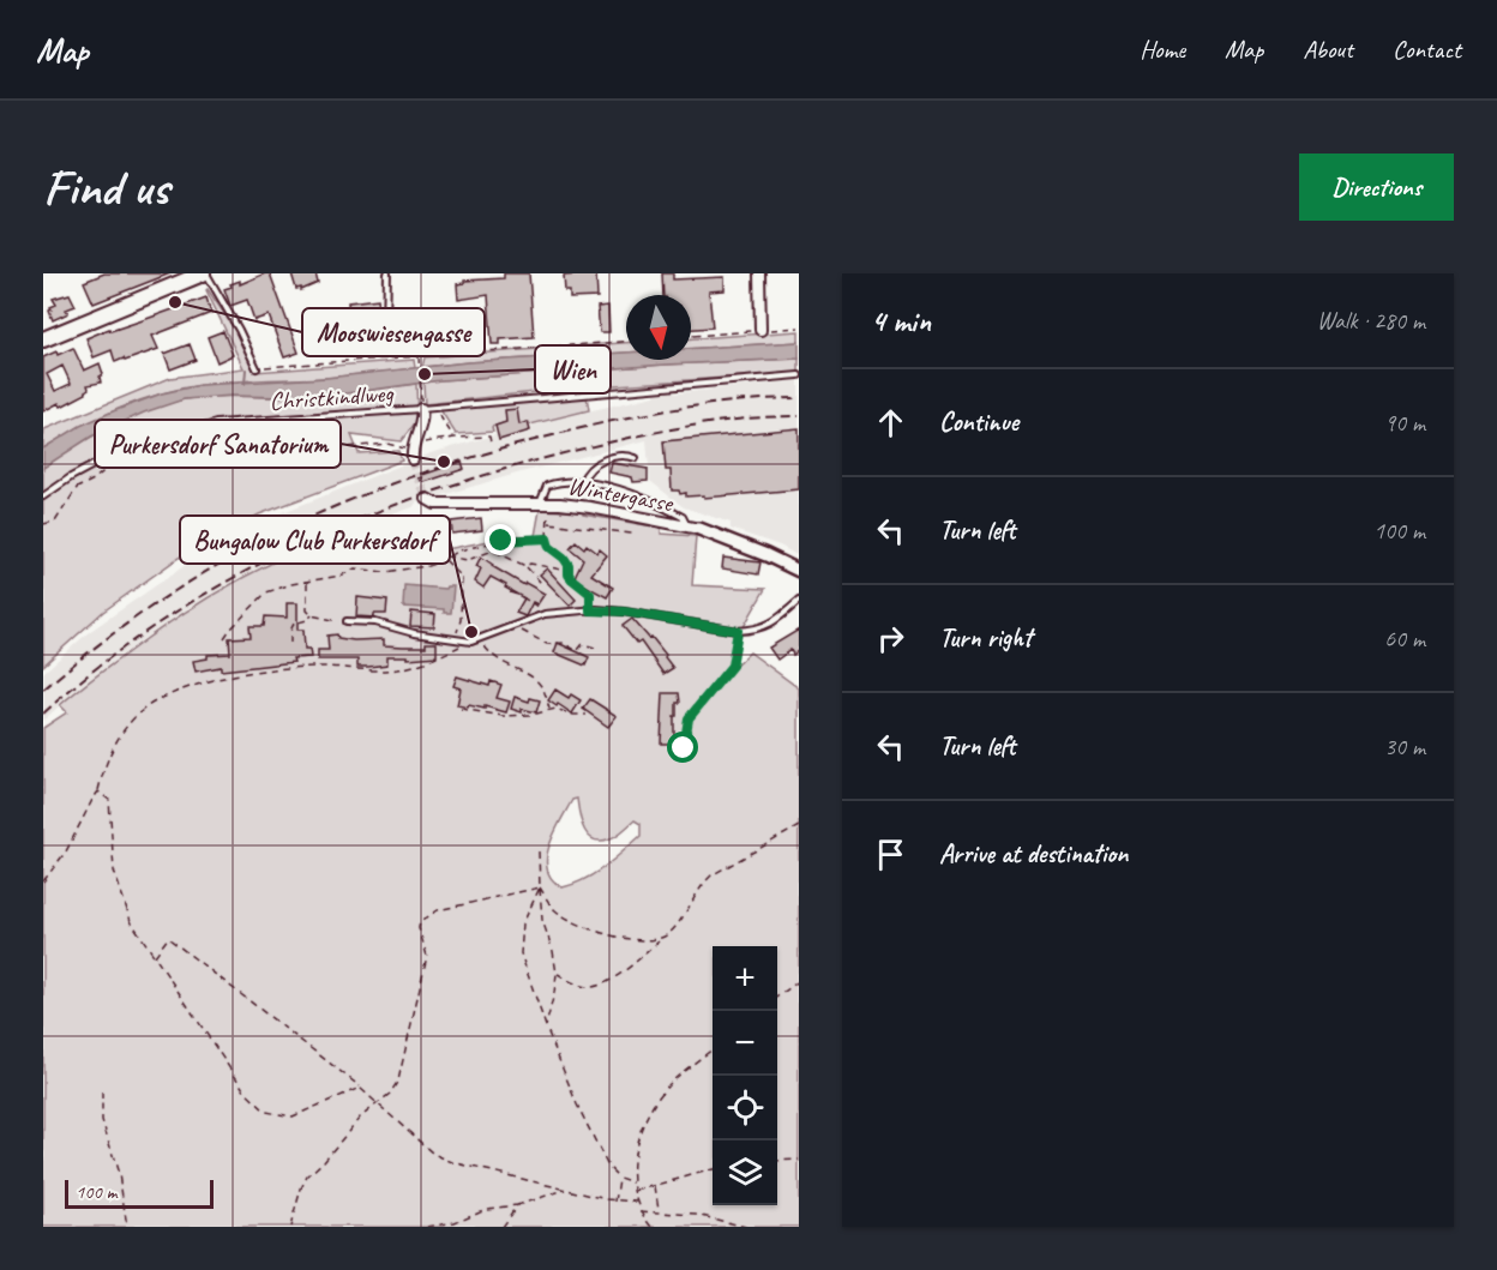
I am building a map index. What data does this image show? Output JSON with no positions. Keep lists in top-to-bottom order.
{
  "streets": {
    "street": ["Wintergasse"],
    "lane": ["Christkindlweg"]
  },
  "places": [
    "Mooswiesengasse",
    "Wien",
    "Purkersdorf Sanatorium",
    "Bungalow Club Purkersdorf"
  ],
  "scale_bar": "100 m",
  "north": "bottom",
  "page": {
    "header": "Map",
    "nav": [
      "Home",
      "Map",
      "About",
      "Contact"
    ],
    "buttons": "Directions",
    "title": "Find us",
    "heading": ["4 min", "Walk · 280 m"],
    "list": [
      ["Continue", "90 m"],
      ["Turn left", "100 m"],
      ["Turn right", "60 m"],
      ["Turn left", "30 m"],
      "Arrive at destination"
    ],
    "map_buttons": ["+", "−"],
    "scale": "100 m"
  }
}
